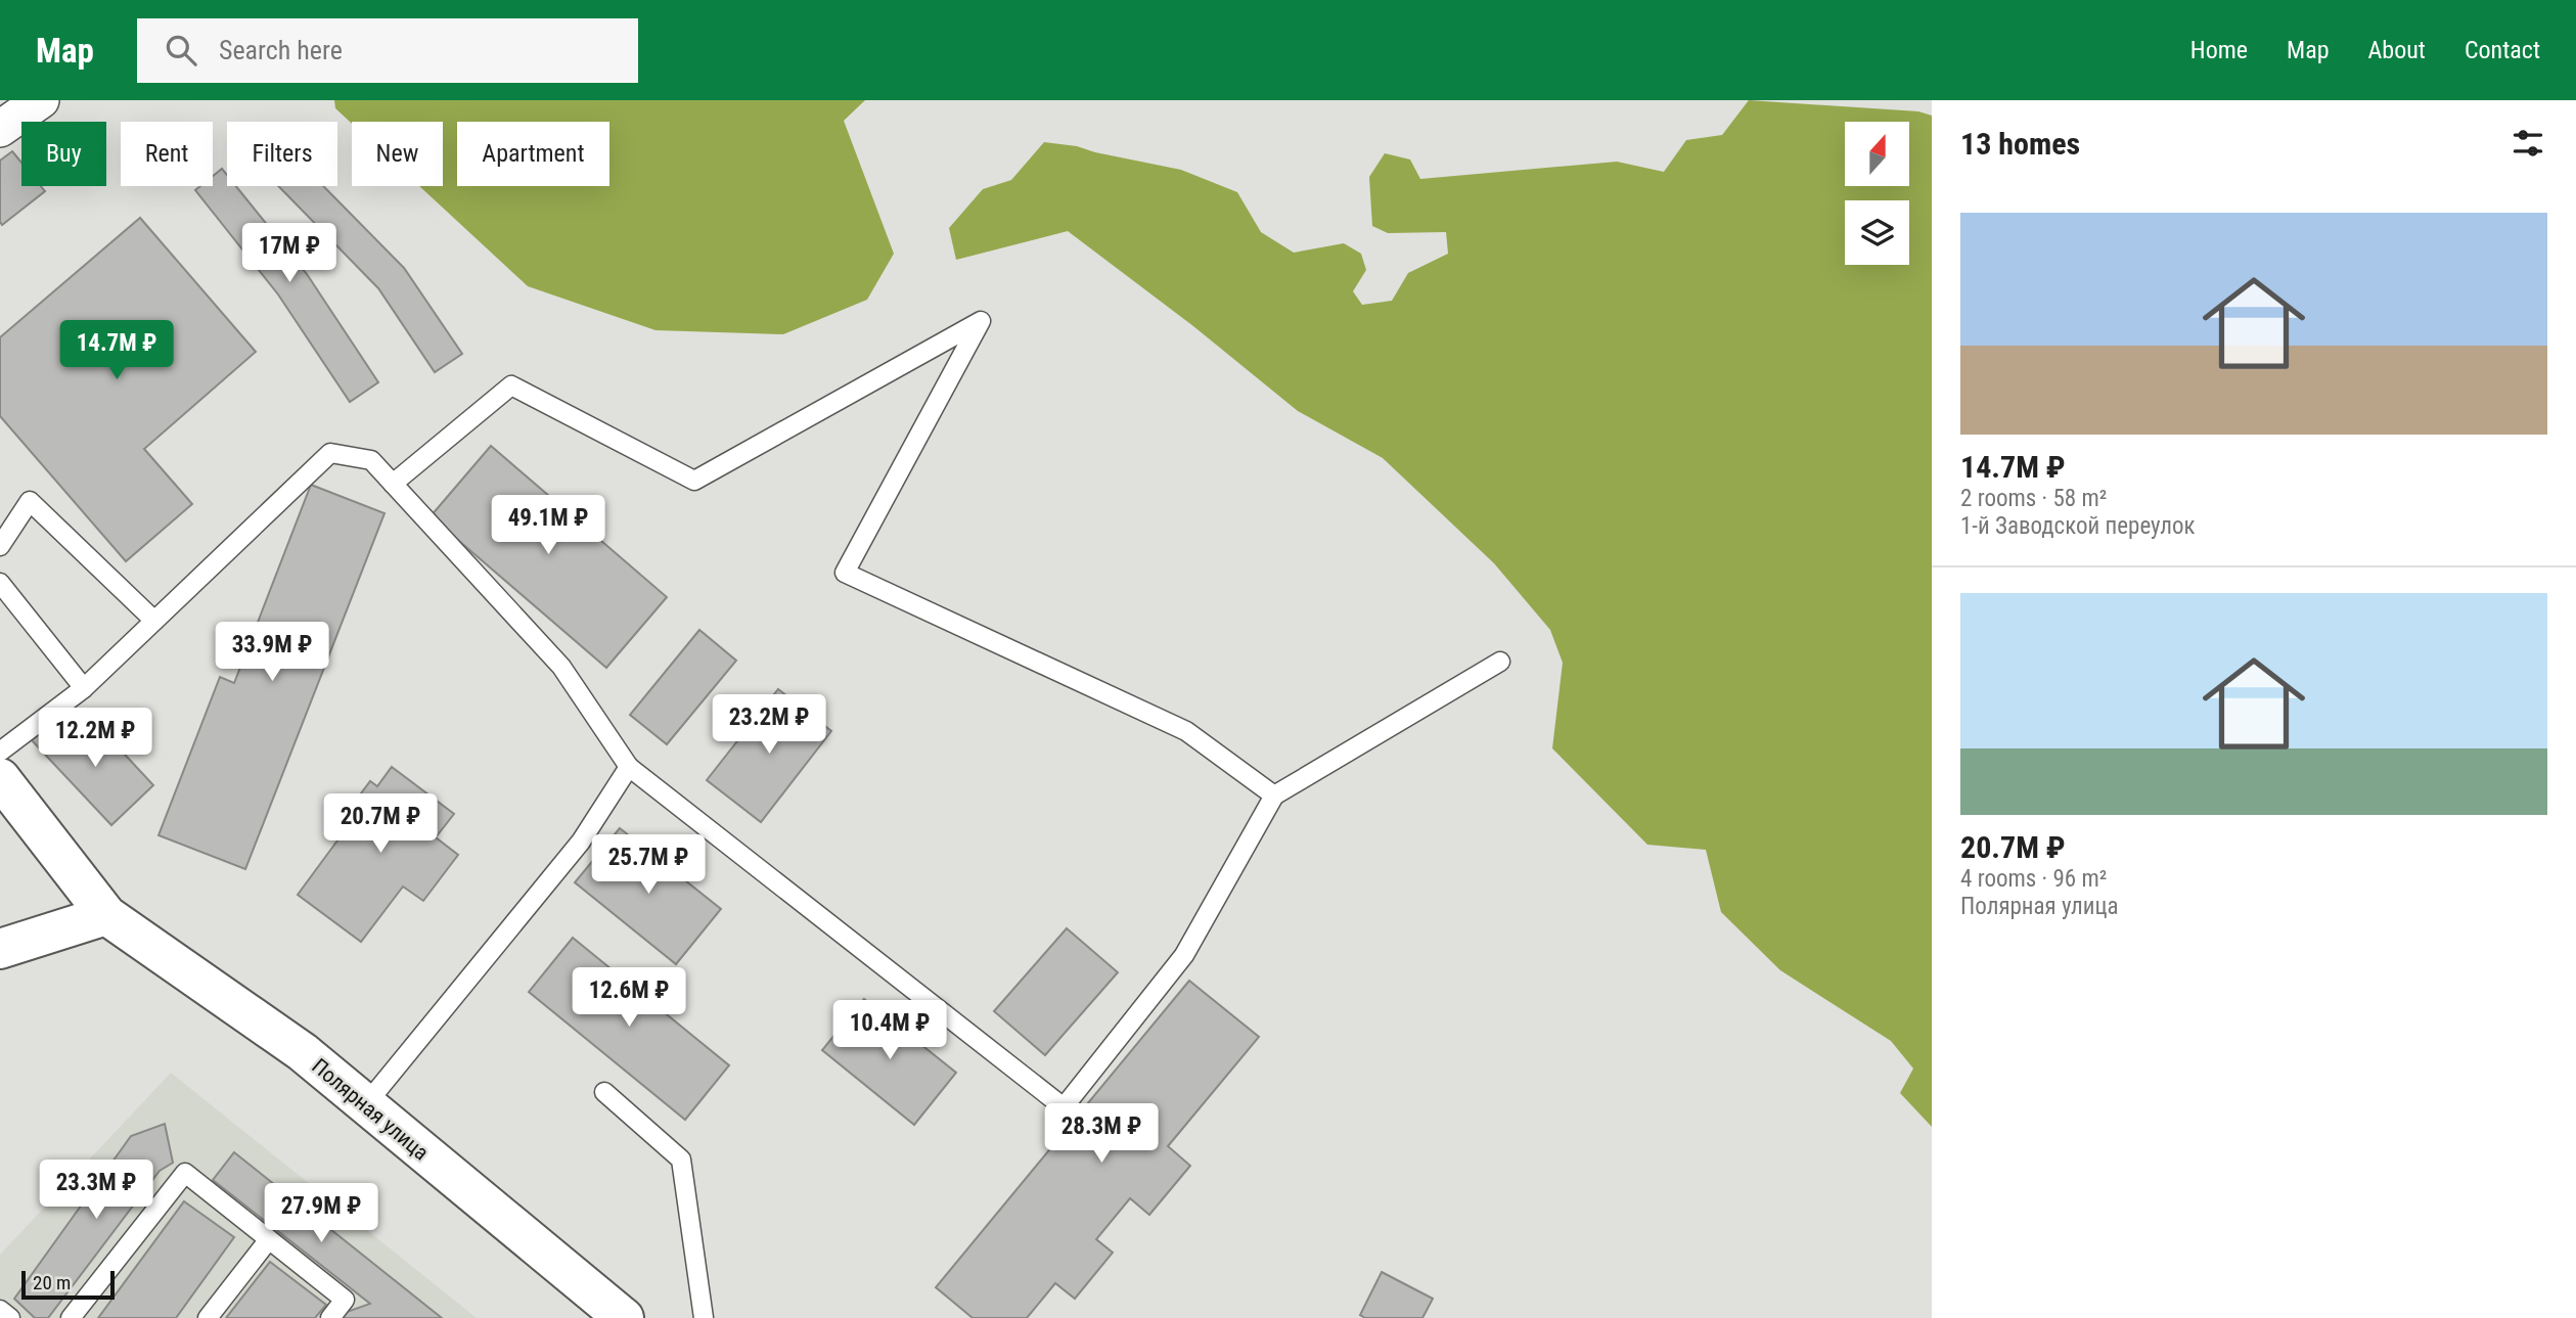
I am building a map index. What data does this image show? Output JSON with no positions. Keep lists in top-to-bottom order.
{
  "streets": {
    "main road": ["Полярная улица"]
  },
  "scale_bar": "20 m",
  "north": "top",
  "page": {
    "header": "Map",
    "search": "Search here",
    "nav": [
      "Home",
      "Map",
      "About",
      "Contact"
    ],
    "heading": "13 homes",
    "chip": [
      "Buy",
      "Rent",
      "Filters",
      "New",
      "Apartment"
    ],
    "list": [
      {
        "name": "14.7M ₽",
        "note": "2 rooms · 58 m² · 1-й Заводской переулок"
      },
      {
        "name": "20.7M ₽",
        "note": "4 rooms · 96 m² · Полярная улица"
      }
    ],
    "price": [
      "17M ₽",
      "14.7M ₽",
      "49.1M ₽",
      "33.9M ₽",
      "23.2M ₽",
      "12.2M ₽",
      "20.7M ₽",
      "25.7M ₽",
      "12.6M ₽",
      "10.4M ₽",
      "28.3M ₽",
      "23.3M ₽",
      "27.9M ₽"
    ],
    "scale": "20 m"
  }
}
